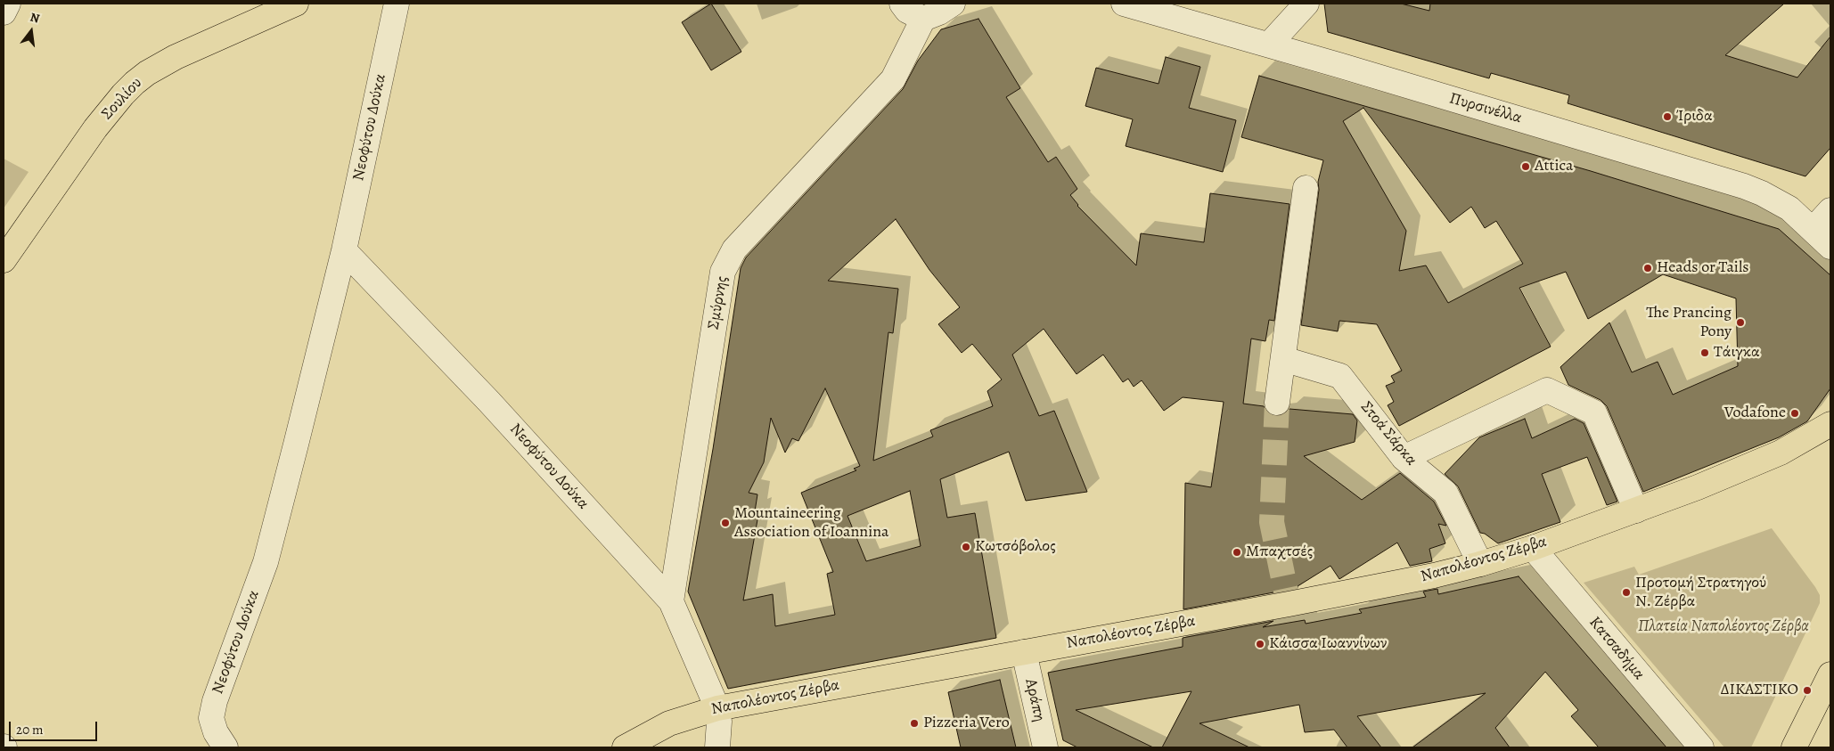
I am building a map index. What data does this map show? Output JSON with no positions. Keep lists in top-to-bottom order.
{
  "streets": {
    "main road": ["Σουλίου", "Ναπολέοντος Ζέρβα"],
    "street": [
      "Πυρσινέλλα",
      "Νεοφύτου Δούκα",
      "Σμύρνης",
      "Στοά Σάρκα",
      "Κατσαδήμα",
      "Αράπη"
    ]
  },
  "crossings": [
    ["Νεοφύτου Δούκα", "Σμύρνης"],
    ["Νεοφύτου Δούκα", "Ναπολέοντος Ζέρβα"],
    ["Στοά Σάρκα", "Ναπολέοντος Ζέρβα"],
    ["Ναπολέοντος Ζέρβα", "Κατσαδήμα"],
    ["Ναπολέοντος Ζέρβα", "Αράπη"]
  ],
  "parks": ["Πλατεία Ναπολέοντος Ζέρβα"],
  "places": [
    "Ίριδα",
    "Attica",
    "Heads or Tails",
    "The Prancing Pony",
    "Τάιγκα",
    "Vodafone",
    "Mountaineering Association of Ioannina",
    "Κωτσόβολος",
    "Μπαχτσές",
    "Προτομή Στρατηγού Ν. Ζέρβα",
    "Κάισσα Ιωαννίνων",
    "ΔΙΚΑΣΤΙΚΟ",
    "Pizzeria Vero"
  ],
  "scale_bar": "20 m",
  "north": "top"
}
